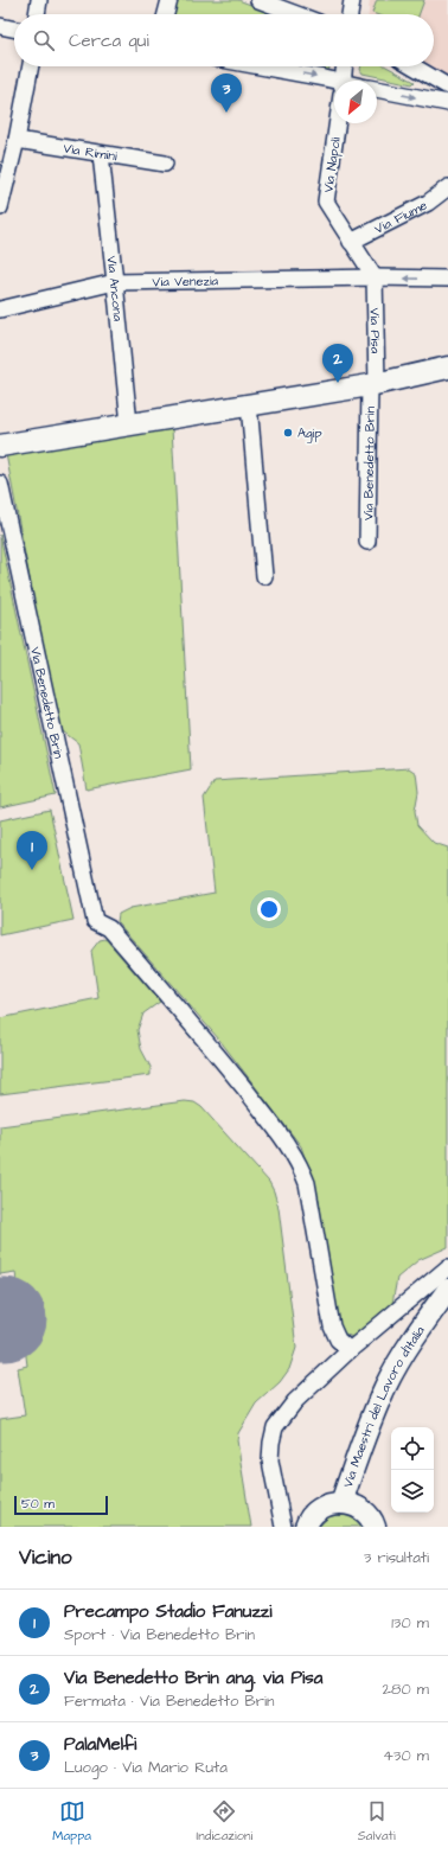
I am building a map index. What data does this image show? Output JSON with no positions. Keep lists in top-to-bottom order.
{
  "streets": {
    "street": [
      "Via Rimini",
      "Via Napoli",
      "Via Fiume",
      "Via Venezia",
      "Via Ancona",
      "Via Pisa",
      "Via Benedetto Brin",
      "Via Maestri del Lavoro d'Italia"
    ]
  },
  "crossings": [
    ["Via Rimini", "Via Ancona"],
    ["Via Napoli", "Via Fiume"],
    ["Via Napoli", "Via Venezia"],
    ["Via Napoli", "Via Pisa"],
    ["Via Venezia", "Via Ancona"],
    ["Via Venezia", "Via Pisa"],
    ["Via Pisa", "Via Benedetto Brin"]
  ],
  "places": ["Agip"],
  "scale_bar": "50 m",
  "north": "bottom left",
  "page": {
    "search": "Cerca qui",
    "pins": ["3", "2", "1"],
    "scale": "50 m",
    "heading": ["Vicino", "3 risultati"],
    "list": [
      {
        "mark": "1",
        "name": "Precampo Stadio Fanuzzi",
        "note": "Sport · Via Benedetto Brin",
        "value": "130 m"
      },
      {
        "mark": "2",
        "name": "Via Benedetto Brin ang. via Pisa",
        "note": "Fermata · Via Benedetto Brin",
        "value": "280 m"
      },
      {
        "mark": "3",
        "name": "PalaMelfi",
        "note": "Luogo · Via Mario Ruta",
        "value": "430 m"
      }
    ],
    "nav": ["Mappa", "Indicazioni", "Salvati"]
  }
}
